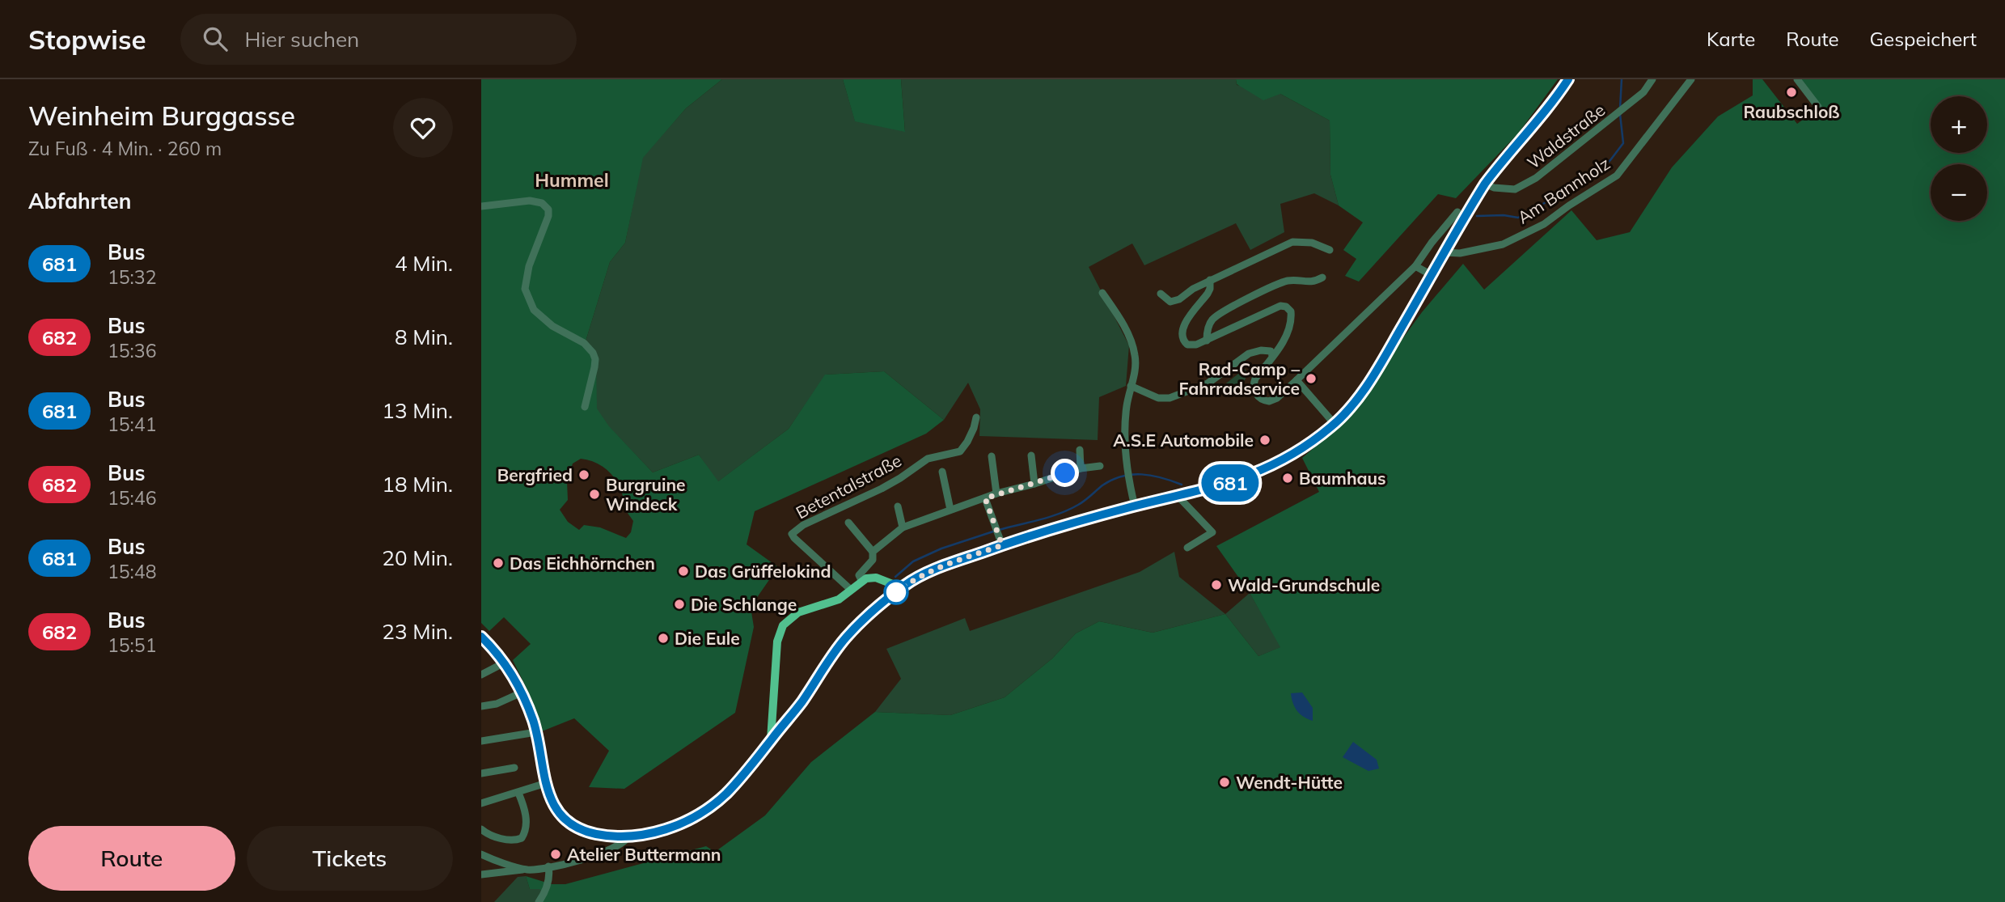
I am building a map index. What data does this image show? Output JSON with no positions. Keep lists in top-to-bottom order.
{
  "streets": {
    "street": ["Waldstraße", "Am Bannholz", "Betentalstraße"]
  },
  "districts": ["Hummel"],
  "places": [
    "Raubschloß",
    "Rad-Camp – Fahrradservice",
    "A.S.E Automobile",
    "Bergfried",
    "Baumhaus",
    "Burgruine Windeck",
    "Das Eichhörnchen",
    "Das Grüffelokind",
    "Wald-Grundschule",
    "Die Schlange",
    "Die Eule",
    "Wendt-Hütte",
    "Atelier Buttermann"
  ],
  "lines": ["bus line 681"],
  "page": {
    "header": "Stopwise",
    "search": "Hier suchen",
    "nav": ["Karte", "Route", "Gespeichert"],
    "heading": [
      ["Weinheim Burggasse", "Zu Fuß · 4 Min. · 260 m"],
      "Abfahrten"
    ],
    "on_map": "681",
    "map_buttons": ["+", "−"],
    "list": [
      {
        "mark": "681",
        "name": "Bus",
        "note": "15:32",
        "value": "4 Min."
      },
      {
        "mark": "682",
        "name": "Bus",
        "note": "15:36",
        "value": "8 Min."
      },
      {
        "mark": "681",
        "name": "Bus",
        "note": "15:41",
        "value": "13 Min."
      },
      {
        "mark": "682",
        "name": "Bus",
        "note": "15:46",
        "value": "18 Min."
      },
      {
        "mark": "681",
        "name": "Bus",
        "note": "15:48",
        "value": "20 Min."
      },
      {
        "mark": "682",
        "name": "Bus",
        "note": "15:51",
        "value": "23 Min."
      }
    ],
    "buttons": ["Route", "Tickets"]
  }
}
